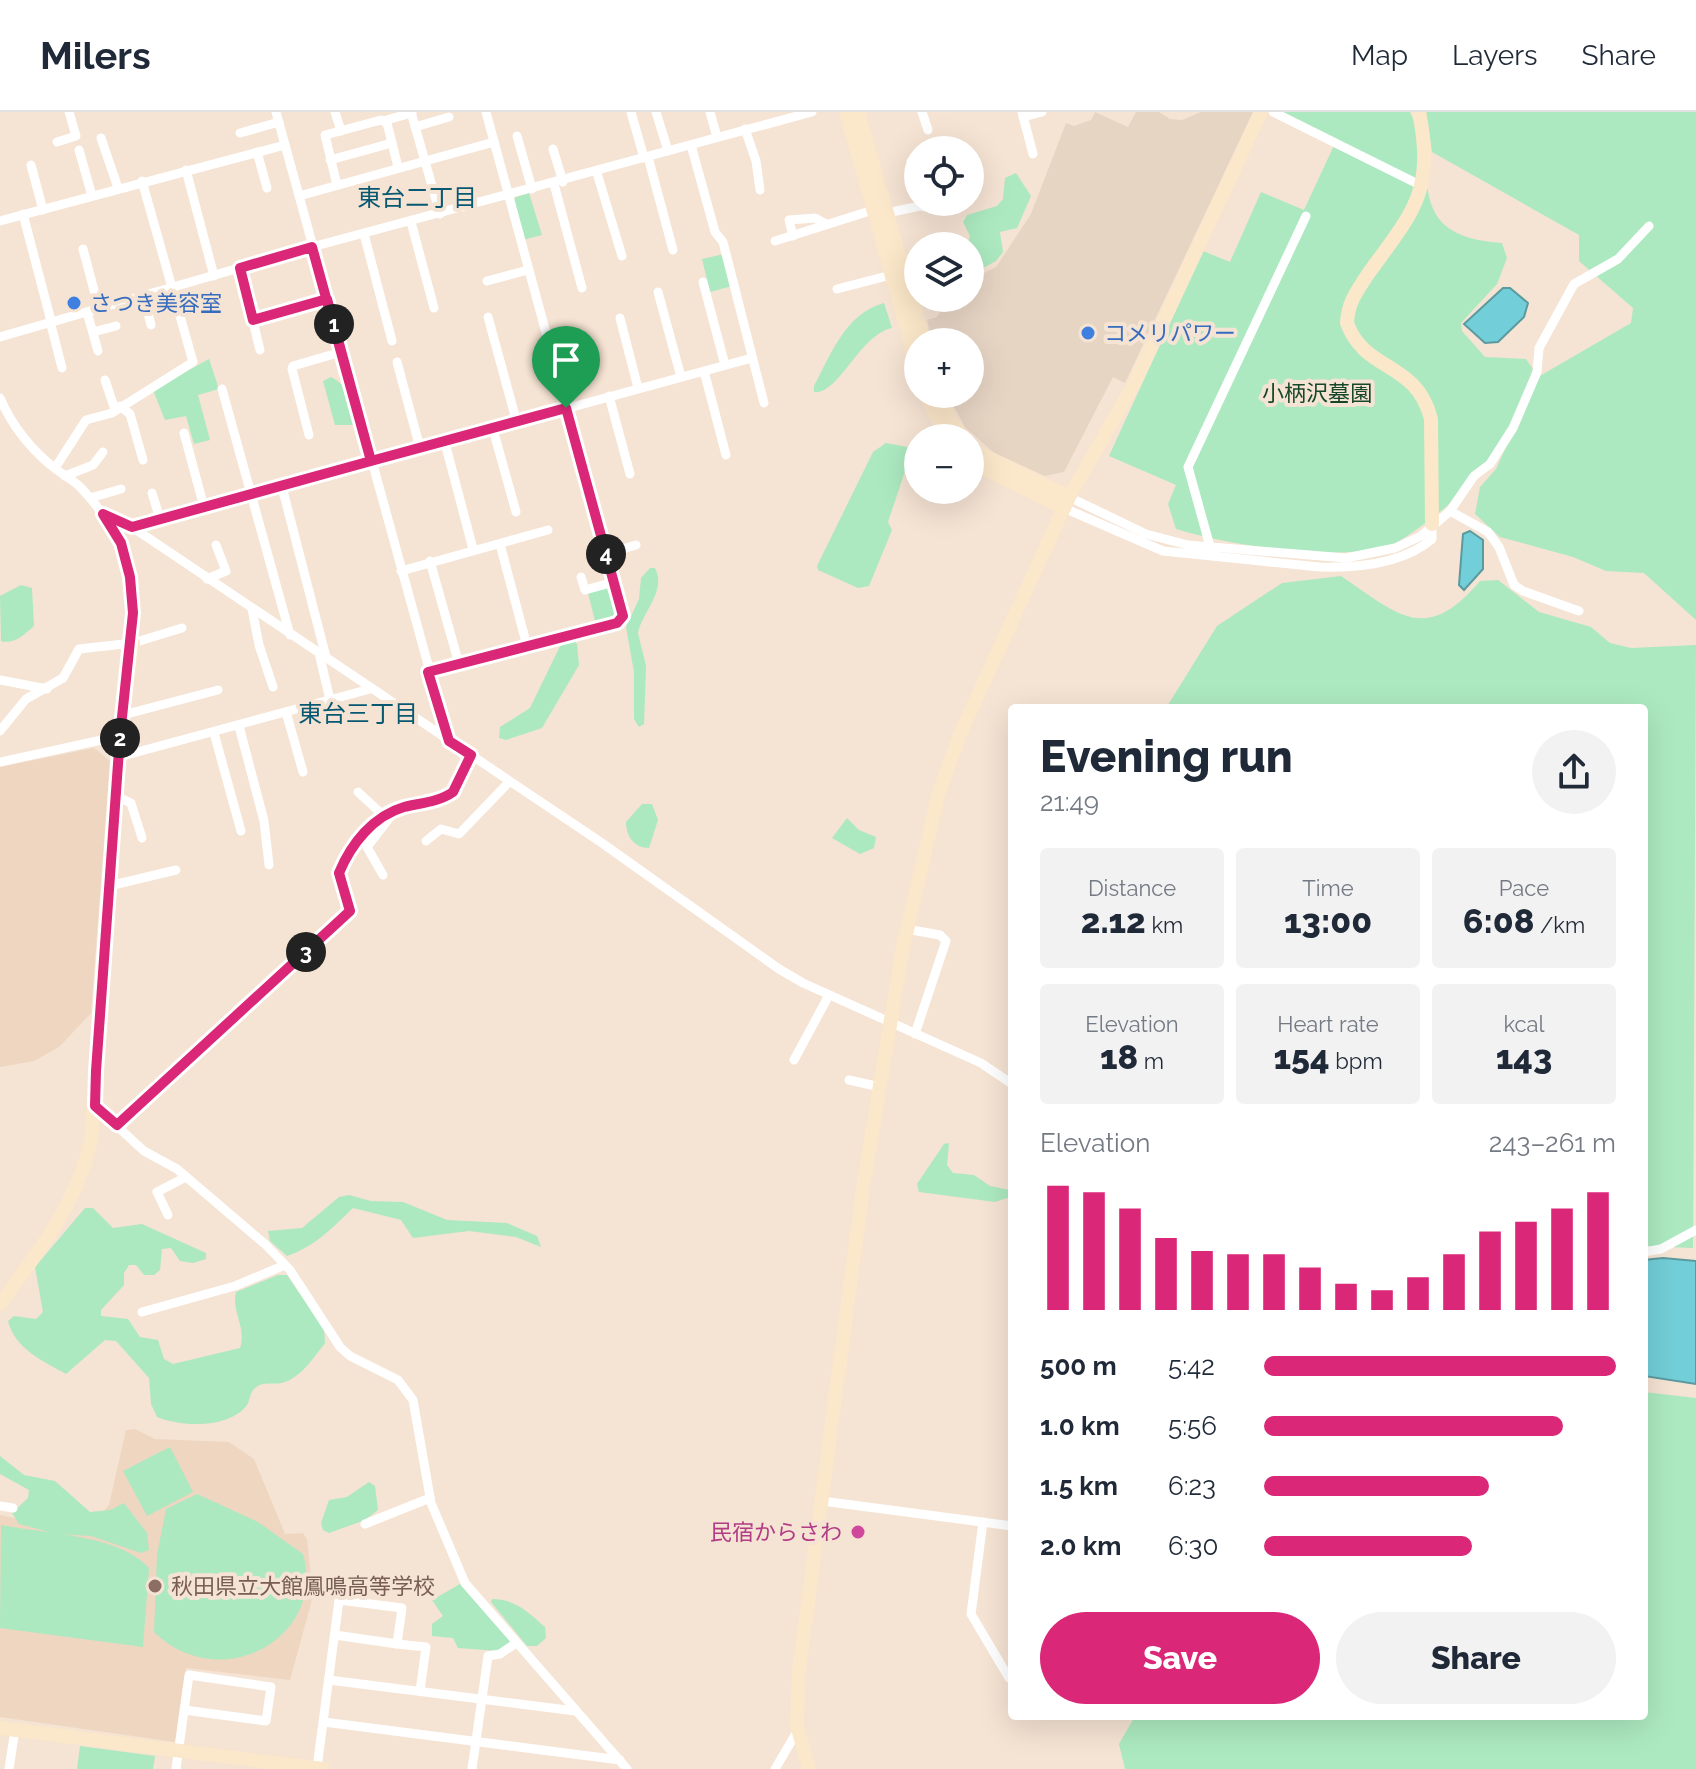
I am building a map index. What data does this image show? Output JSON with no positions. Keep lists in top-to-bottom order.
{
  "districts": ["東台二丁目", "東台三丁目"],
  "parks": ["小柄沢墓園"],
  "places": [
    "さつき美容室",
    "コメリパワー",
    "民宿からさわ",
    "秋田県立大館鳳鳴高等学校"
  ],
  "page": {
    "header": "Milers",
    "nav": ["Map", "Layers", "Share"],
    "map_buttons": ["+", "−"],
    "pins": [
      "1",
      "4",
      "2",
      "3"
    ],
    "heading": ["Evening run", "21:49"],
    "stats": [
      ["Distance", "2.12 km"],
      ["Time", "13:00"],
      ["Pace", "6:08 /km"],
      ["Elevation", "18 m"],
      ["Heart rate", "154 bpm"],
      ["kcal", "143"]
    ],
    "chart": ["Elevation", "243–261 m"],
    "list": [
      {
        "name": "500 m",
        "note": "5:42"
      },
      {
        "name": "1.0 km",
        "note": "5:56"
      },
      {
        "name": "1.5 km",
        "note": "6:23"
      },
      {
        "name": "2.0 km",
        "note": "6:30"
      }
    ],
    "buttons": ["Save", "Share"]
  }
}
